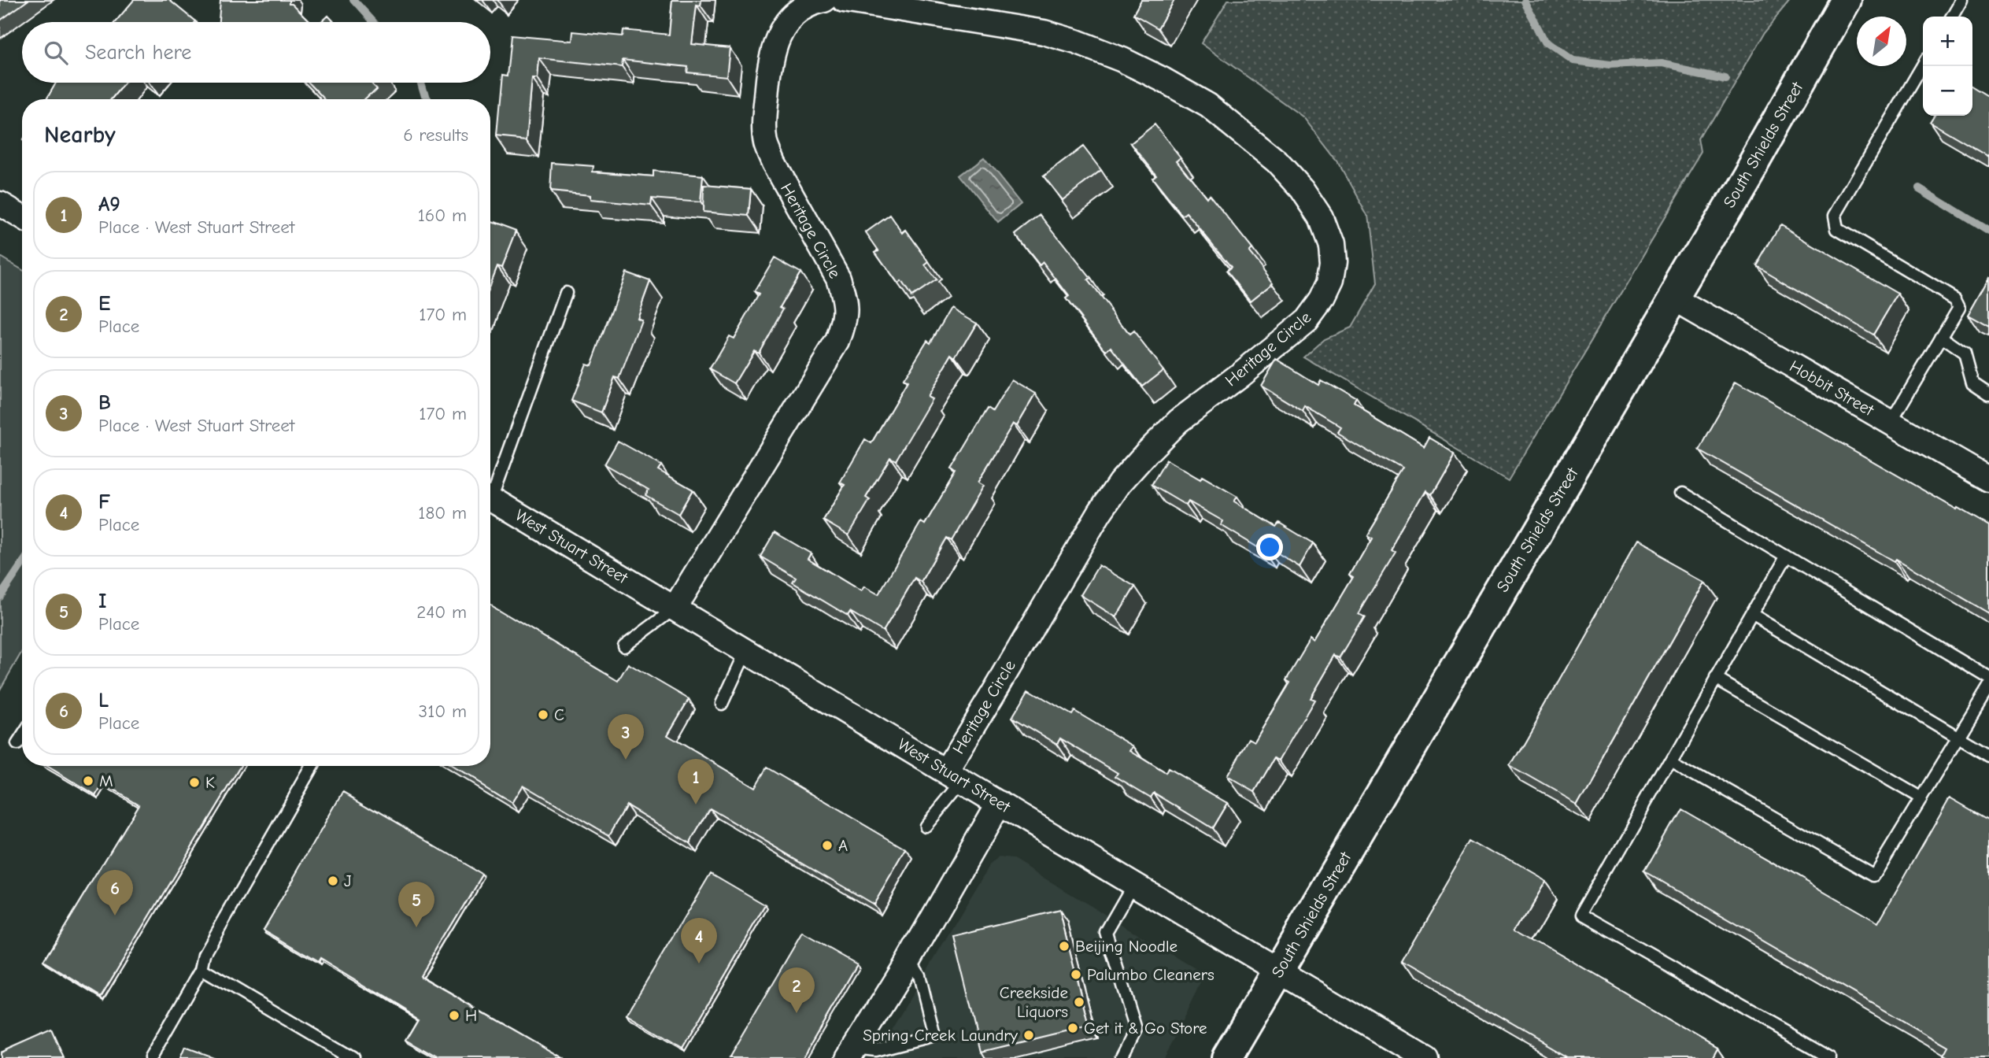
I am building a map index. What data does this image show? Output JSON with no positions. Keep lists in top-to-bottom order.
{
  "streets": {
    "main road": ["South Shields Street"],
    "street": ["Heritage Circle", "Hobbit Street", "West Stuart Street"]
  },
  "crossings": [
    ["South Shields Street", "Hobbit Street"],
    ["South Shields Street", "West Stuart Street"],
    ["Heritage Circle", "West Stuart Street"]
  ],
  "places": [
    "C",
    "M",
    "K",
    "A",
    "J",
    "Beijing Noodle",
    "Palumbo Cleaners",
    "Creekside Liquors",
    "H",
    "Get it & Go Store",
    "Spring Creek Laundry"
  ],
  "north": "top right",
  "page": {
    "map_buttons": ["+", "−"],
    "search": "Search here",
    "heading": ["Nearby", "6 results"],
    "list": [
      {
        "mark": "1",
        "name": "A9",
        "note": "Place · West Stuart Street",
        "value": "160 m"
      },
      {
        "mark": "2",
        "name": "E",
        "note": "Place",
        "value": "170 m"
      },
      {
        "mark": "3",
        "name": "B",
        "note": "Place · West Stuart Street",
        "value": "170 m"
      },
      {
        "mark": "4",
        "name": "F",
        "note": "Place",
        "value": "180 m"
      },
      {
        "mark": "5",
        "name": "I",
        "note": "Place",
        "value": "240 m"
      },
      {
        "mark": "6",
        "name": "L",
        "note": "Place",
        "value": "310 m"
      }
    ],
    "pins": [
      "3",
      "1",
      "6",
      "5",
      "4",
      "2"
    ]
  }
}
